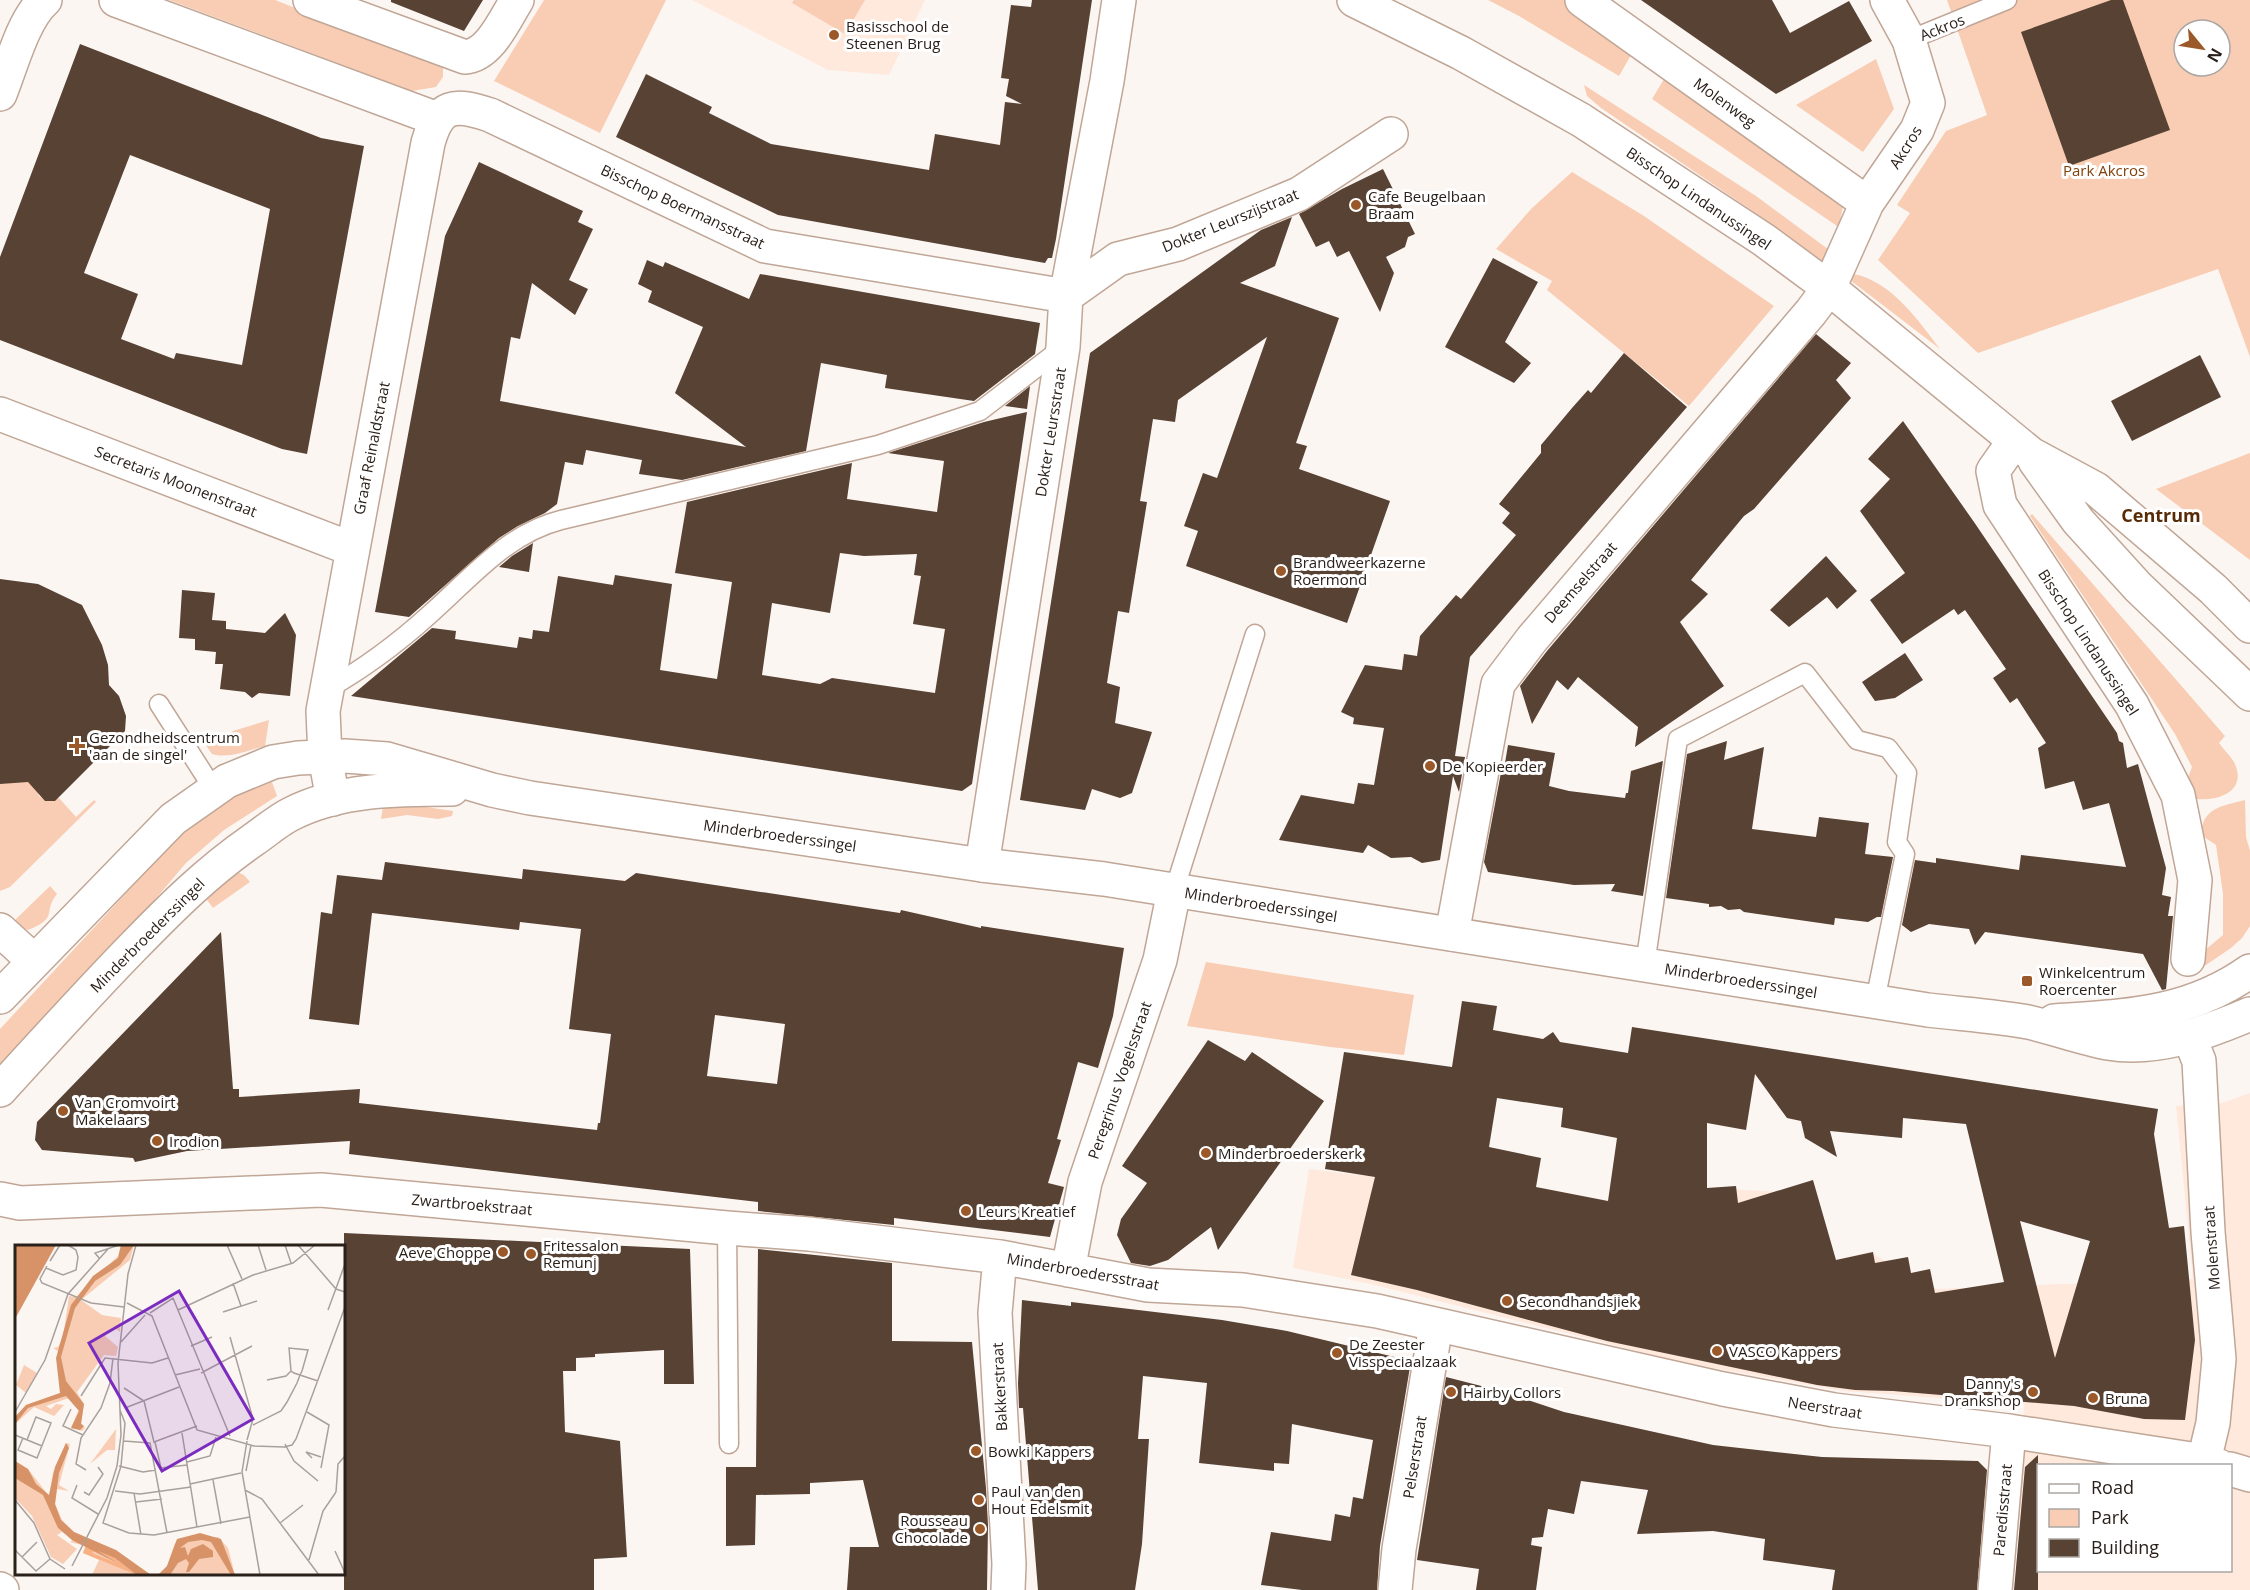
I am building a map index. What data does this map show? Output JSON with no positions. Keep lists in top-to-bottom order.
{
  "streets": {
    "street": [
      "Molenweg",
      "Akcros",
      "Bisschop Lindanussingel",
      "Bisschop Boermansstraat",
      "Dokter Leurszijstraat",
      "Dokter Leursstraat",
      "Graaf Reinaldstraat",
      "Secretaris Moonenstraat",
      "Deemselstraat",
      "Minderbroederssingel",
      "Peregrinus Vogelsstraat",
      "Zwartbroekstraat",
      "Molenstraat",
      "Minderbroedersstraat",
      "Bakkerstraat",
      "Neerstraat",
      "Pelserstraat",
      "Paredisstraat"
    ],
    "lane": ["Ackros"]
  },
  "crossings": [
    ["Ackros", "Akcros"],
    ["Molenweg", "Akcros"],
    ["Akcros", "Bisschop Lindanussingel"],
    ["Akcros", "Deemselstraat"],
    ["Bisschop Lindanussingel", "Deemselstraat"],
    ["Bisschop Boermansstraat", "Dokter Leurszijstraat"],
    ["Bisschop Boermansstraat", "Dokter Leursstraat"],
    ["Bisschop Boermansstraat", "Graaf Reinaldstraat"],
    ["Dokter Leurszijstraat", "Dokter Leursstraat"],
    ["Dokter Leursstraat", "Minderbroederssingel"],
    ["Graaf Reinaldstraat", "Secretaris Moonenstraat"],
    ["Graaf Reinaldstraat", "Minderbroederssingel"],
    ["Deemselstraat", "Minderbroederssingel"],
    ["Minderbroederssingel", "Peregrinus Vogelsstraat"],
    ["Minderbroederssingel", "Molenstraat"],
    ["Peregrinus Vogelsstraat", "Minderbroedersstraat"],
    ["Zwartbroekstraat", "Minderbroedersstraat"],
    ["Minderbroedersstraat", "Bakkerstraat"],
    ["Minderbroedersstraat", "Neerstraat"],
    ["Minderbroedersstraat", "Pelserstraat"],
    ["Neerstraat", "Pelserstraat"],
    ["Neerstraat", "Paredisstraat"]
  ],
  "districts": ["Centrum"],
  "parks": ["Park Akcros"],
  "places": {
    "other": [
      "Basisschool de Steenen Brug",
      "Cafe Beugelbaan Braam",
      "Brandweerkazerne Roermond",
      "De Kopieerder",
      "Van Cromvoirt Makelaars",
      "Irodion",
      "Minderbroederskerk",
      "Leurs Kreatief",
      "Aeve Choppe",
      "Fritessalon Remunj",
      "Secondhandsjiek",
      "VASCO Kappers",
      "De Zeester Visspeciaalzaak",
      "Hairby Collors",
      "Danny's Drankshop",
      "Bruna",
      "Bowki Kappers",
      "Paul van den Hout Edelsmit",
      "Rousseau Chocolade"
    ],
    "health": ["Gezondheidscentrum 'aan de singel'"],
    "transit": ["Winkelcentrum Roercenter"]
  },
  "legend": ["Road", "Park", "Building"],
  "north": "bottom right"
}
